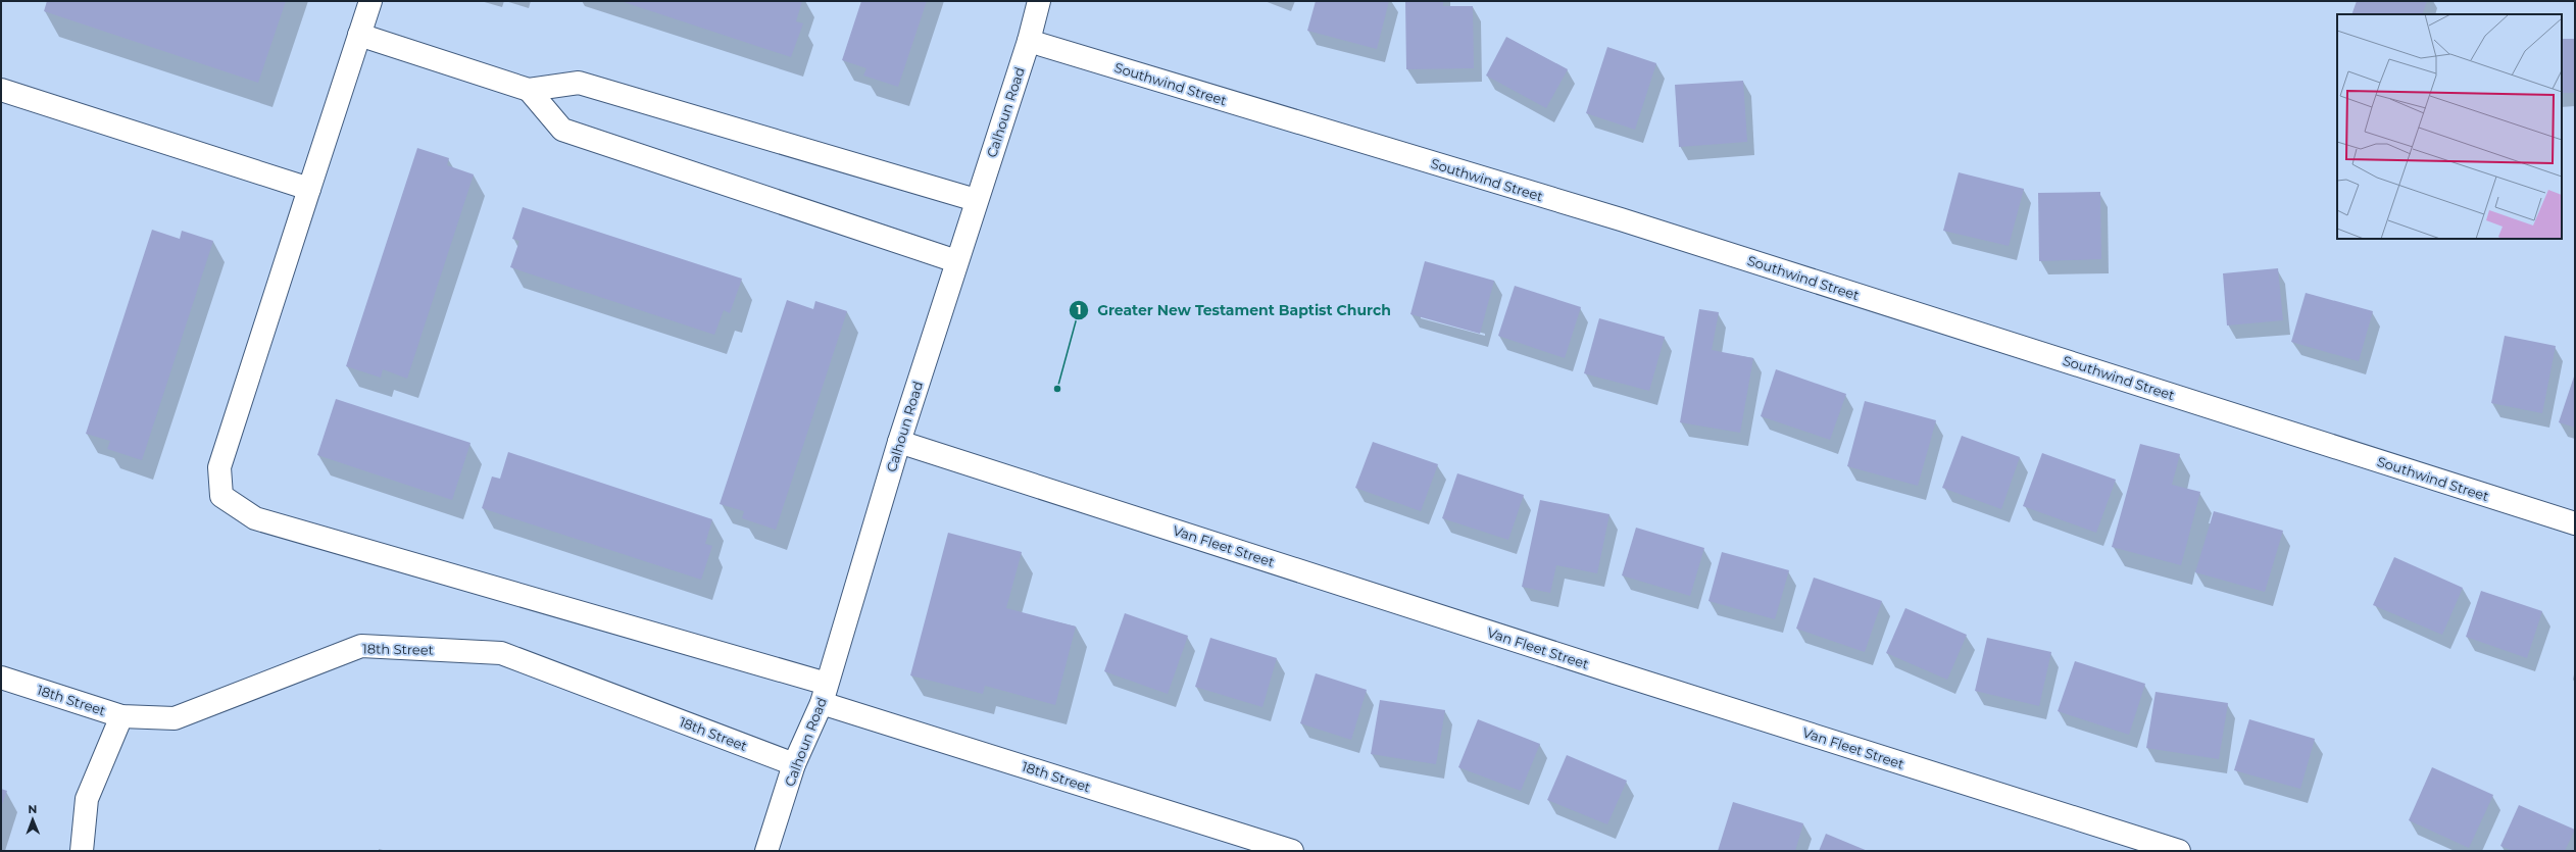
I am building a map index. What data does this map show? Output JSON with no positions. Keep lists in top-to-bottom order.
{
  "streets": {
    "street": [
      "Southwind Street",
      "Calhoun Road",
      "Van Fleet Street",
      "18th Street"
    ]
  },
  "crossings": [
    ["Southwind Street", "Calhoun Road"],
    ["Calhoun Road", "Van Fleet Street"],
    ["Calhoun Road", "18th Street"]
  ],
  "places": ["Greater New Testament Baptist Church"],
  "north": "top"
}
